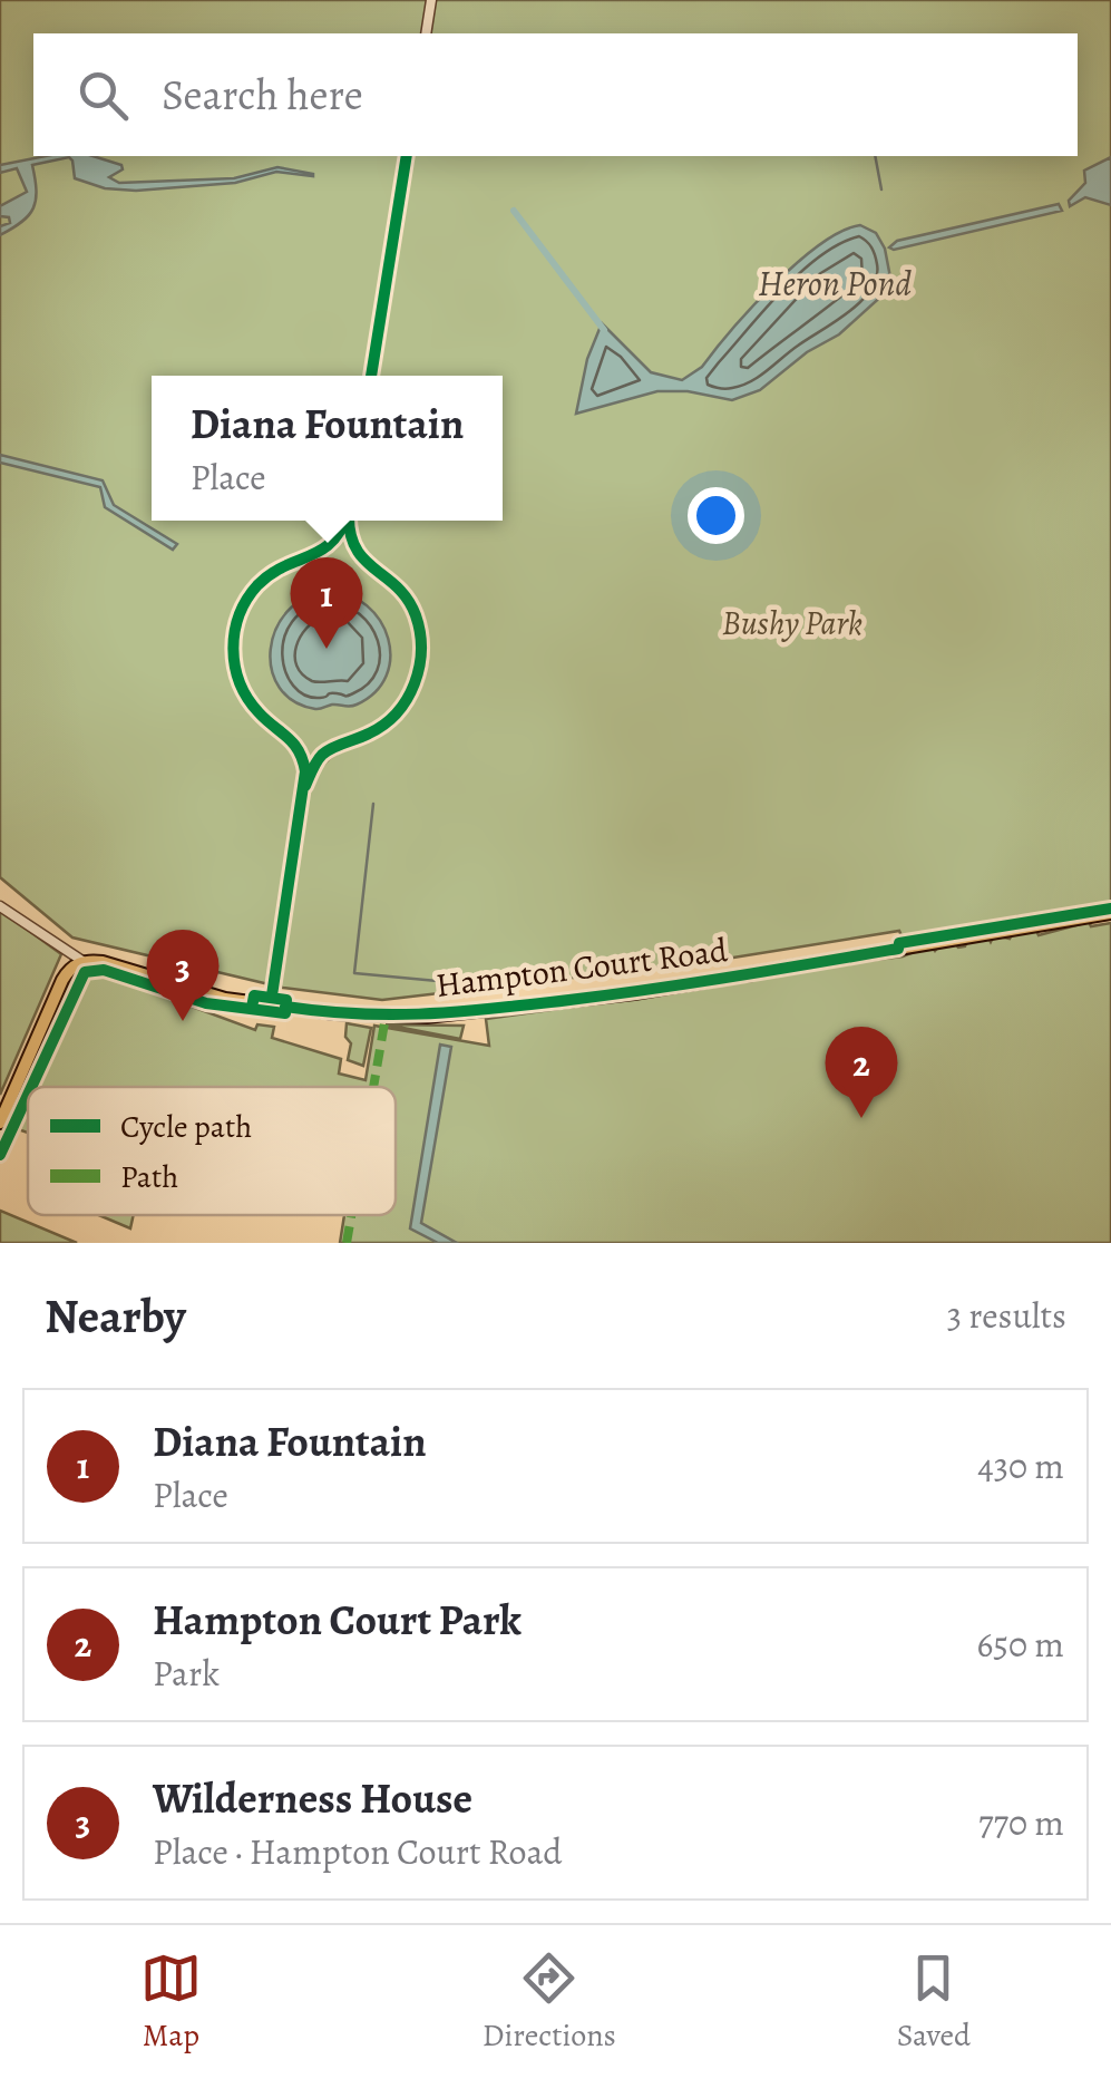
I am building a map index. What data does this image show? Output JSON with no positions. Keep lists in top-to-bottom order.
{
  "streets": {
    "main road": ["Hampton Court Road"]
  },
  "water": ["Heron Pond"],
  "parks": ["Bushy Park"],
  "legend": ["Cycle path", "Path"],
  "page": {
    "search": "Search here",
    "popup": ["Diana Fountain", "Place"],
    "pins": ["1", "3", "2"],
    "heading": ["Nearby", "3 results"],
    "list": [
      {
        "mark": "1",
        "name": "Diana Fountain",
        "note": "Place",
        "value": "430 m"
      },
      {
        "mark": "2",
        "name": "Hampton Court Park",
        "note": "Park",
        "value": "650 m"
      },
      {
        "mark": "3",
        "name": "Wilderness House",
        "note": "Place · Hampton Court Road",
        "value": "770 m"
      }
    ],
    "nav": ["Map", "Directions", "Saved"]
  }
}
